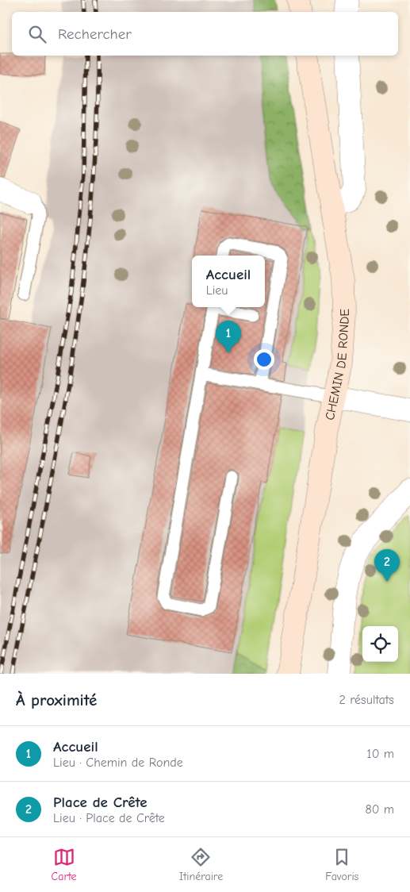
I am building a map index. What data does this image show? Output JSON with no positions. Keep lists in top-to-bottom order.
{
  "streets": {
    "main road": ["CHEMIN DE RONDE"]
  },
  "page": {
    "search": "Rechercher",
    "popup": ["Accueil", "Lieu"],
    "pins": ["1", "2"],
    "heading": ["À proximité", "2 résultats"],
    "list": [
      {
        "mark": "1",
        "name": "Accueil",
        "note": "Lieu · Chemin de Ronde",
        "value": "10 m"
      },
      {
        "mark": "2",
        "name": "Place de Crête",
        "note": "Lieu · Place de Crête",
        "value": "80 m"
      }
    ],
    "nav": ["Carte", "Itinéraire", "Favoris"]
  }
}
